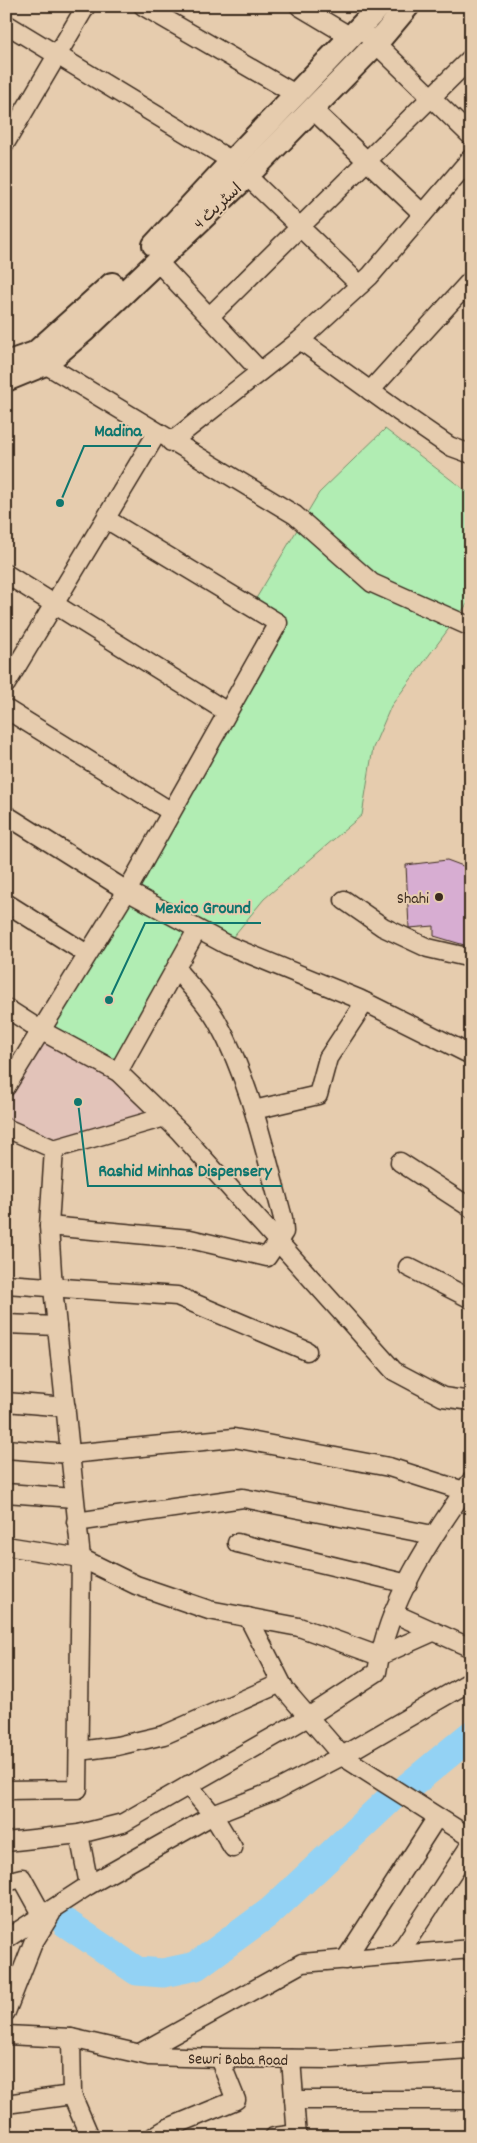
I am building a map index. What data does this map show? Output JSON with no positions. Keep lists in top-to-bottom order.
{
  "streets": {
    "main road": ["اسٹریٹ 4"],
    "street": ["Sewri Baba Road"]
  },
  "places": [
    "Madina",
    "Shahi",
    "Mexico Ground",
    "Rashid Minhas Dispensery"
  ]
}
